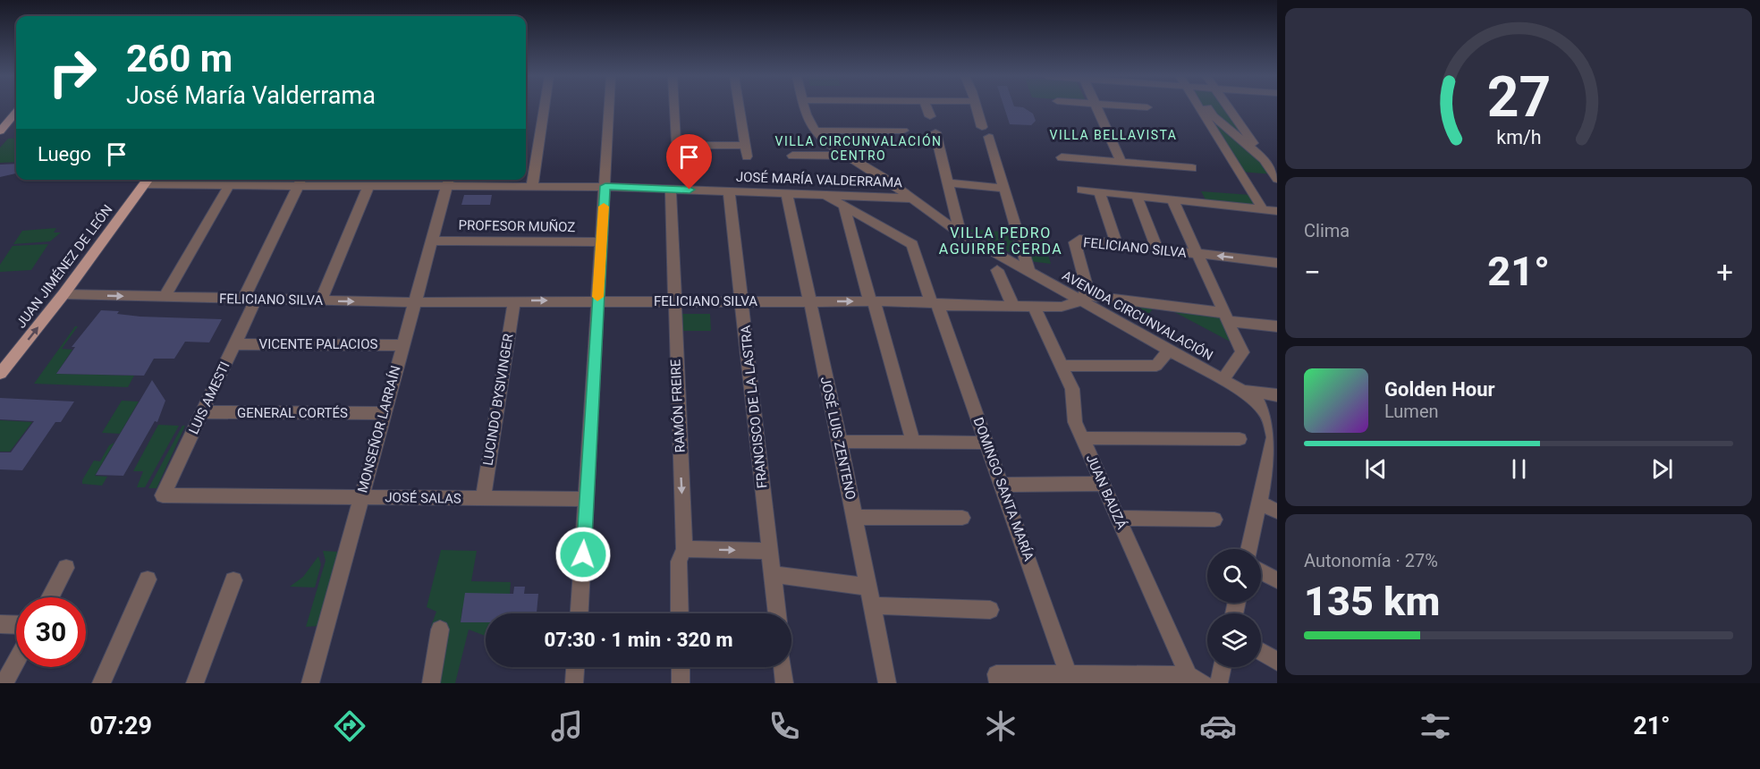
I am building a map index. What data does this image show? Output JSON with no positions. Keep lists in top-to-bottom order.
{
  "streets": {
    "main road": ["JUAN JIMÉNEZ DE LEÓN"],
    "street": [
      "JOSÉ MARÍA VALDERRAMA",
      "PROFESOR MUÑOZ",
      "FELICIANO SILVA",
      "AVENIDA CIRCUNVALACIÓN",
      "VICENTE PALACIOS",
      "LUIS AMESTI",
      "LUCINDO BYSIVINGER",
      "RAMÓN FREIRE",
      "FRANCISCO DE LA LASTRA",
      "GENERAL CORTÉS",
      "MONSEÑOR LARRAÍN",
      "JOSÉ LUIS ZENTENO",
      "DOMINGO SANTA MARÍA",
      "JUAN BAUZÁ",
      "JOSÉ SALAS"
    ]
  },
  "crossings": [
    ["JOSÉ MARÍA VALDERRAMA", "JUAN JIMÉNEZ DE LEÓN"],
    ["JOSÉ MARÍA VALDERRAMA", "AVENIDA CIRCUNVALACIÓN"],
    ["JOSÉ MARÍA VALDERRAMA", "LUIS AMESTI"],
    ["JOSÉ MARÍA VALDERRAMA", "RAMÓN FREIRE"],
    ["JOSÉ MARÍA VALDERRAMA", "FRANCISCO DE LA LASTRA"],
    ["JOSÉ MARÍA VALDERRAMA", "MONSEÑOR LARRAÍN"],
    ["JOSÉ MARÍA VALDERRAMA", "JOSÉ LUIS ZENTENO"],
    ["JOSÉ MARÍA VALDERRAMA", "DOMINGO SANTA MARÍA"],
    ["PROFESOR MUÑOZ", "MONSEÑOR LARRAÍN"],
    ["FELICIANO SILVA", "JUAN JIMÉNEZ DE LEÓN"],
    ["FELICIANO SILVA", "AVENIDA CIRCUNVALACIÓN"],
    ["FELICIANO SILVA", "LUIS AMESTI"],
    ["FELICIANO SILVA", "LUCINDO BYSIVINGER"],
    ["FELICIANO SILVA", "RAMÓN FREIRE"],
    ["FELICIANO SILVA", "FRANCISCO DE LA LASTRA"],
    ["FELICIANO SILVA", "MONSEÑOR LARRAÍN"],
    ["FELICIANO SILVA", "JOSÉ LUIS ZENTENO"],
    ["FELICIANO SILVA", "DOMINGO SANTA MARÍA"],
    ["FELICIANO SILVA", "JUAN BAUZÁ"],
    ["VICENTE PALACIOS", "LUIS AMESTI"],
    ["VICENTE PALACIOS", "MONSEÑOR LARRAÍN"],
    ["LUIS AMESTI", "GENERAL CORTÉS"],
    ["LUIS AMESTI", "JOSÉ SALAS"],
    ["LUCINDO BYSIVINGER", "JOSÉ SALAS"],
    ["GENERAL CORTÉS", "MONSEÑOR LARRAÍN"],
    ["MONSEÑOR LARRAÍN", "JOSÉ SALAS"]
  ],
  "one_way": ["JUAN JIMÉNEZ DE LEÓN"],
  "districts": ["VILLA BELLAVISTA", "VILLA CIRCUNVALACIÓN CENTRO", "VILLA PEDRO AGUIRRE CERDA"],
  "page": {
    "turn": ["260 m", "José María Valderrama"],
    "then": "Luego",
    "tile": [
      "Clima",
      ["Autonomía · 27%", "135 km"]
    ],
    "heat": ["−", "21°", "+"],
    "song": ["Golden Hour", "Lumen"],
    "limit": "30",
    "trip": "07:30 · 1 min · 320 m",
    "tabs": ["07:29", "21°"],
    "gauge": ["27", "km/h"]
  }
}
